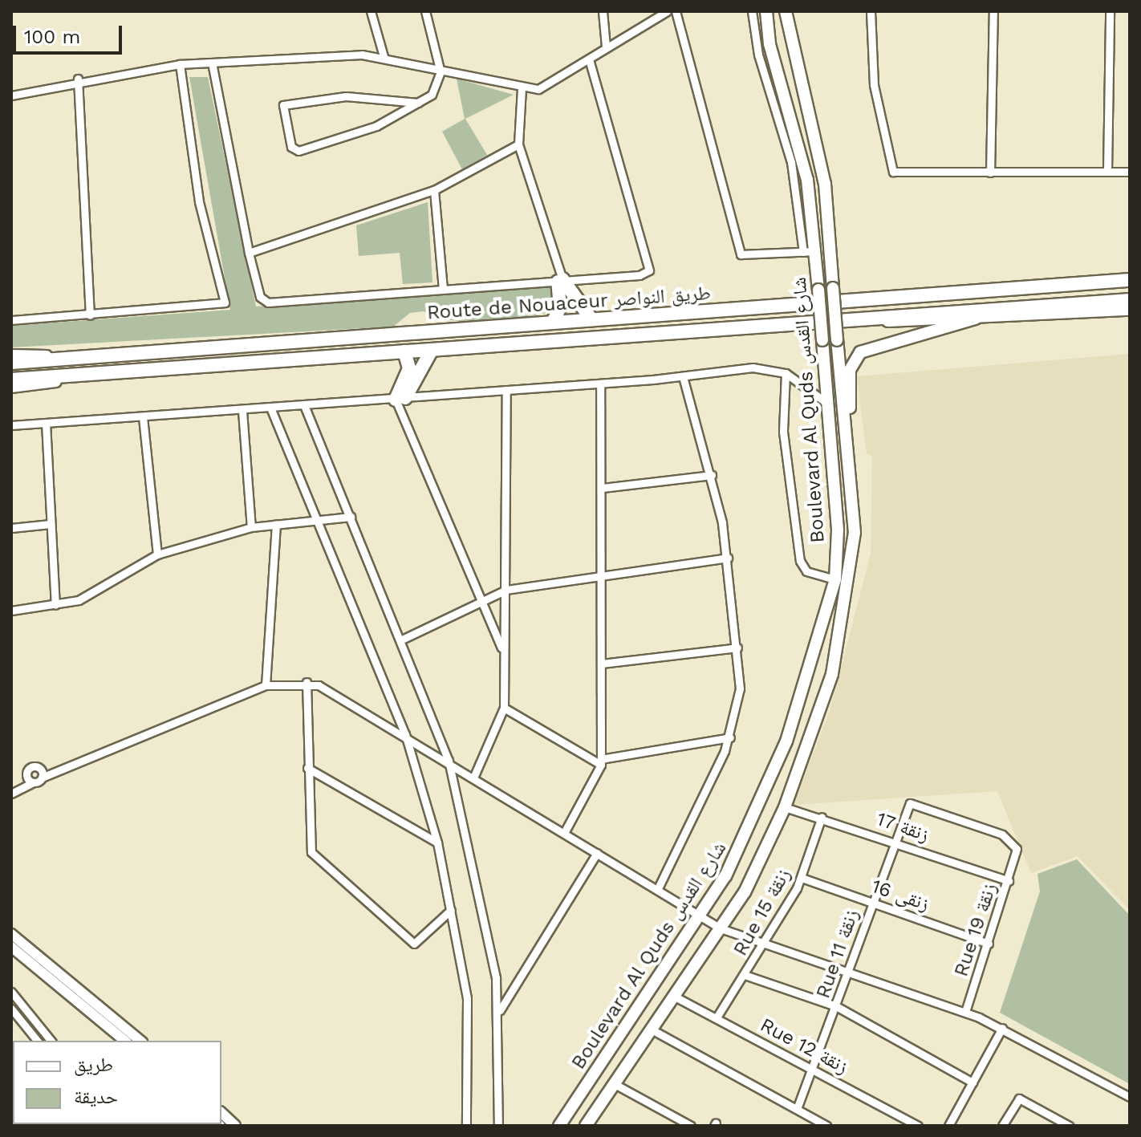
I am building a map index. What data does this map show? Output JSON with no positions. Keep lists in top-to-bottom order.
{
  "streets": {
    "highway": ["Route de Nouaceur طريق النواصر"],
    "main road": ["Boulevard Al Quds شارع القدس"],
    "street": [
      "زنقة 17",
      "زنقى 16",
      "Rue 15 زنقة",
      "Rue 19 زنقة",
      "Rue 11 زنقة",
      "Rue 12 زنقة"
    ]
  },
  "crossings": [
    ["Boulevard Al Quds شارع القدس", "زنقة 17"],
    ["Boulevard Al Quds شارع القدس", "Rue 12 زنقة"],
    ["زنقة 17", "Rue 15 زنقة"],
    ["زنقة 17", "Rue 19 زنقة"],
    ["زنقة 17", "Rue 11 زنقة"],
    ["زنقى 16", "Rue 15 زنقة"],
    ["زنقى 16", "Rue 19 زنقة"],
    ["زنقى 16", "Rue 11 زنقة"],
    ["Rue 15 زنقة", "Rue 12 زنقة"],
    ["Rue 19 زنقة", "Rue 11 زنقة"],
    ["Rue 11 زنقة", "Rue 12 زنقة"]
  ],
  "legend": ["طريق", "حديقة"],
  "scale_bar": "100 m"
}
